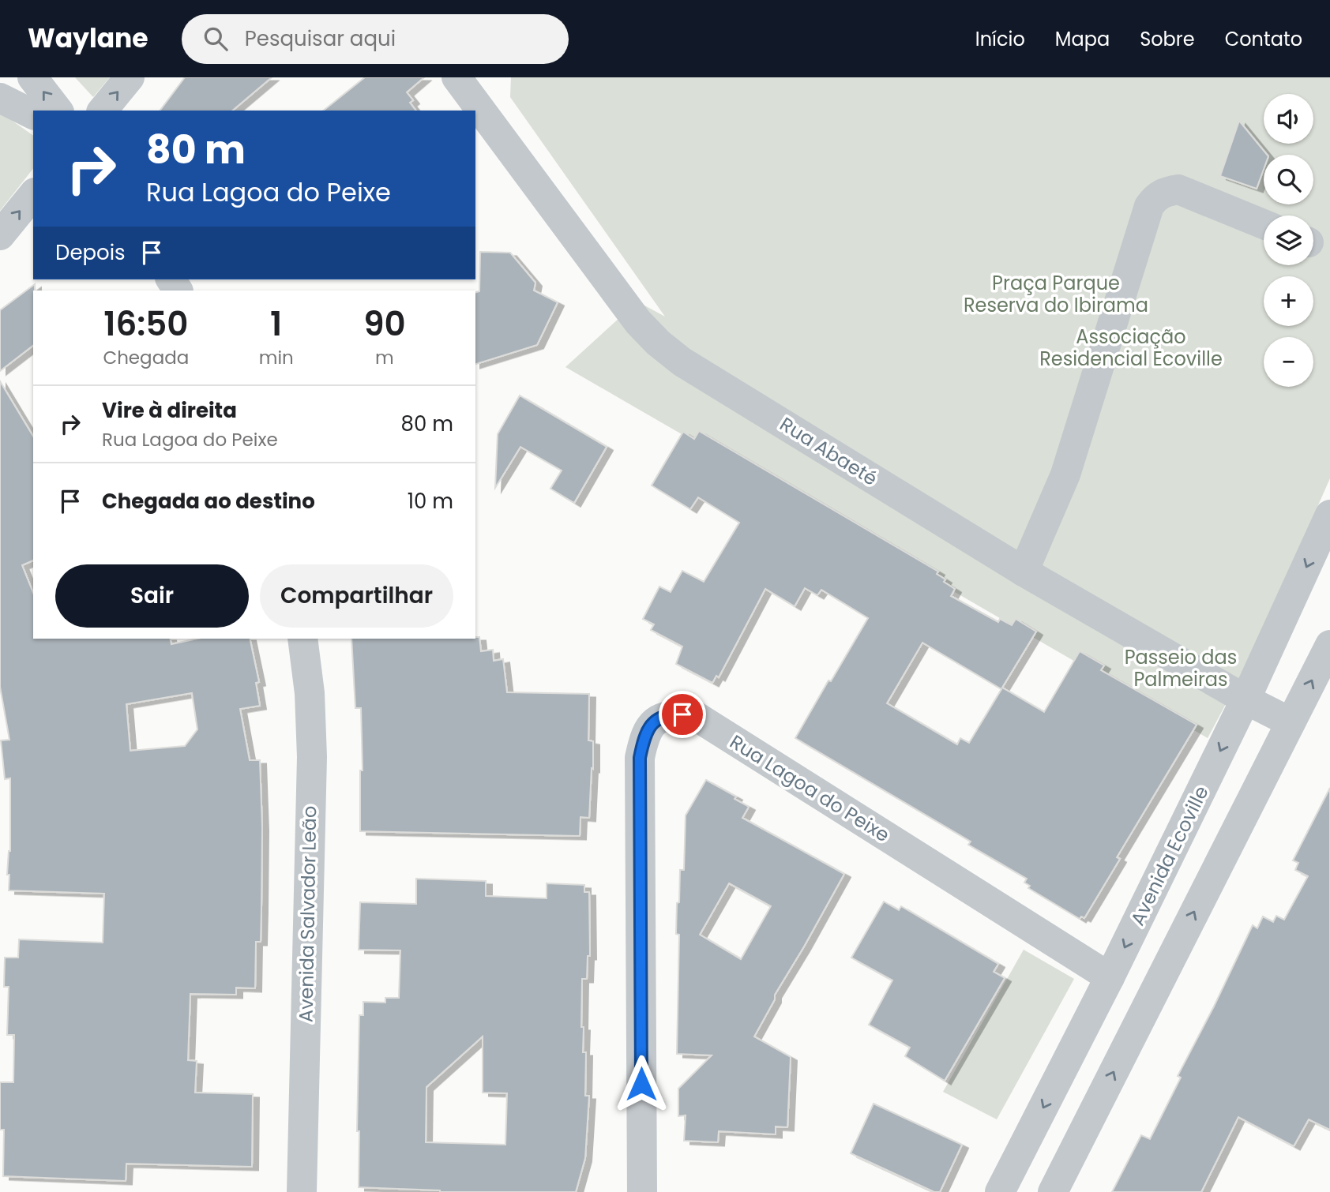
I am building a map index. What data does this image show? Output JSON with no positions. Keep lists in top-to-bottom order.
{
  "streets": {
    "street": [
      "Rua Abaeté",
      "Rua Lagoa do Peixe",
      "Avenida Ecoville",
      "Avenida Salvador Leão"
    ]
  },
  "crossings": [
    ["Rua Abaeté", "Avenida Ecoville"],
    ["Rua Lagoa do Peixe", "Avenida Ecoville"]
  ],
  "parks": ["Praça Parque Reserva do Ibirama", "Associação Residencial Ecoville", "Passeio das Palmeiras"],
  "page": {
    "header": "Waylane",
    "search": "Pesquisar aqui",
    "nav": [
      "Início",
      "Mapa",
      "Sobre",
      "Contato"
    ],
    "map_buttons": ["+", "−"],
    "turn": ["80 m", "Rua Lagoa do Peixe"],
    "then": "Depois",
    "eta": [
      "16:50",
      "Chegada",
      "1",
      "min",
      "90",
      "m"
    ],
    "list": [
      {
        "name": "Vire à direita",
        "note": "Rua Lagoa do Peixe",
        "value": "80 m"
      },
      {
        "name": "Chegada ao destino",
        "value": "10 m"
      }
    ],
    "buttons": ["Sair", "Compartilhar"]
  }
}
